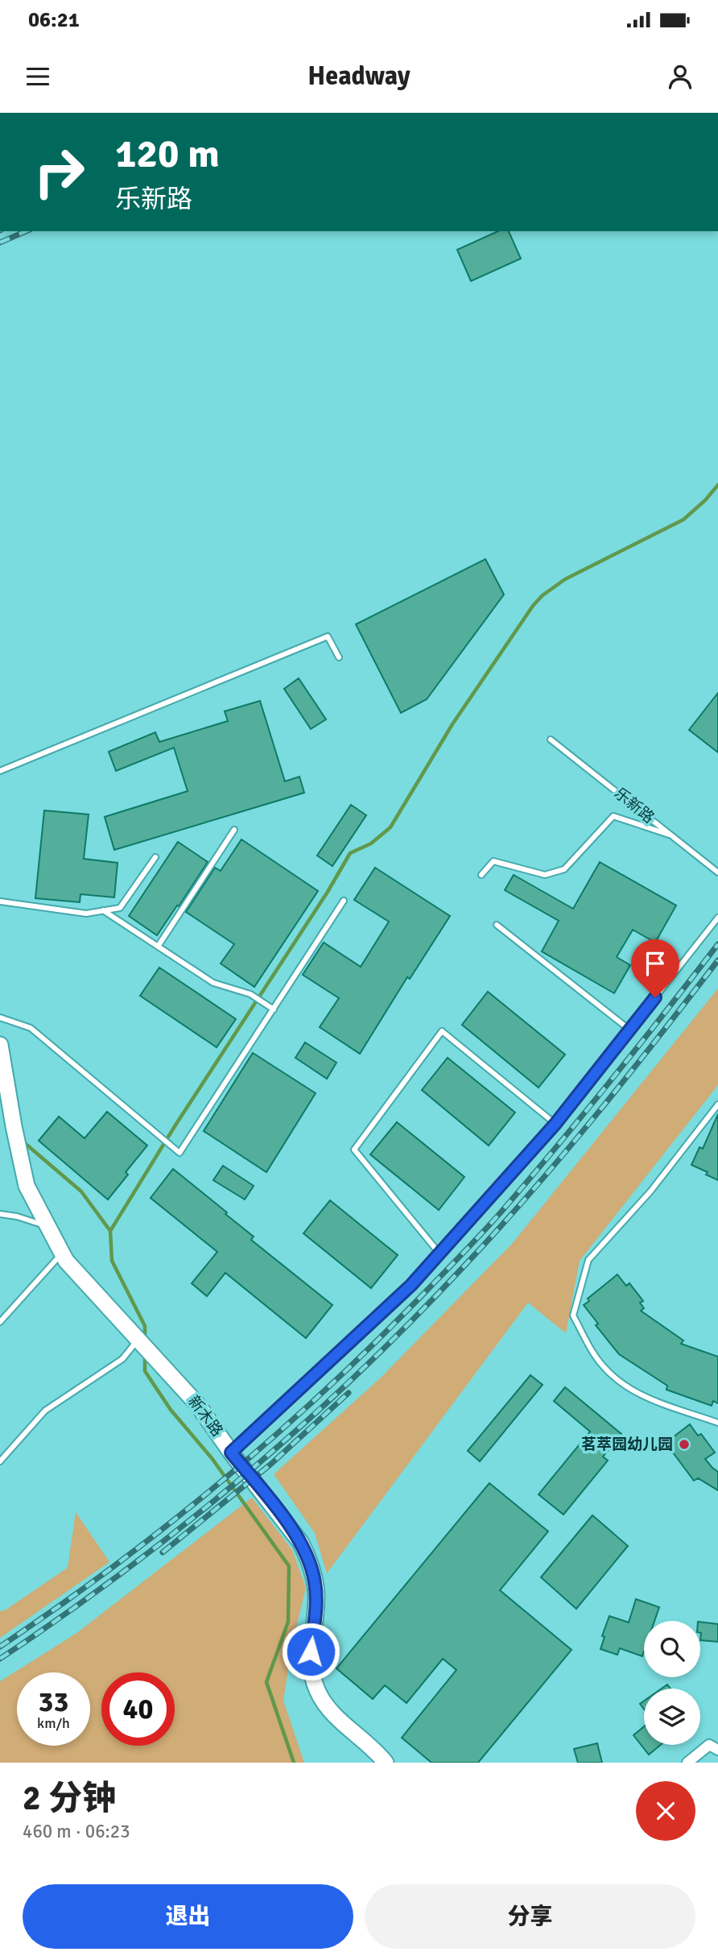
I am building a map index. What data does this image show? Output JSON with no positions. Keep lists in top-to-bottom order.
{
  "streets": {
    "street": ["新木路"],
    "lane": ["乐新路"]
  },
  "places": ["茗萃园幼儿园"],
  "page": {
    "status": "06:21",
    "header": "Headway",
    "turn": ["120 m", "乐新路"],
    "speed": "33 km/h",
    "limit": "40",
    "heading": ["2 分钟", "460 m · 06:23"],
    "buttons": ["退出", "分享"]
  }
}
